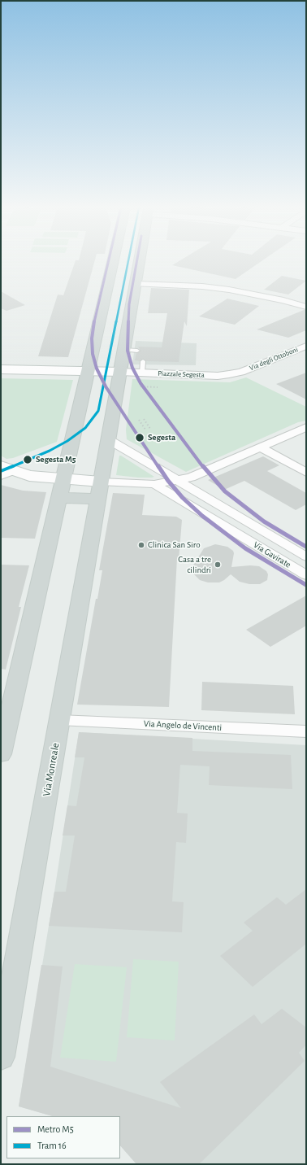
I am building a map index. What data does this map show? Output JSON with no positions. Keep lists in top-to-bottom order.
{
  "streets": {
    "main road": ["Via Monreale"],
    "street": [
      "Via degli Ottoboni",
      "Piazzale Segesta",
      "Via Gavirate",
      "Via Angelo de Vincenti"
    ]
  },
  "crossings": [
    ["Via degli Ottoboni", "Piazzale Segesta"],
    ["Via Angelo de Vincenti", "Via Monreale"]
  ],
  "places": [
    "Segesta",
    "Segesta M5",
    "Clinica San Siro",
    "Casa a tre cilindri"
  ],
  "lines": ["metro line M5", "tram line 16"],
  "legend": ["Metro M5", "Tram 16"]
}
